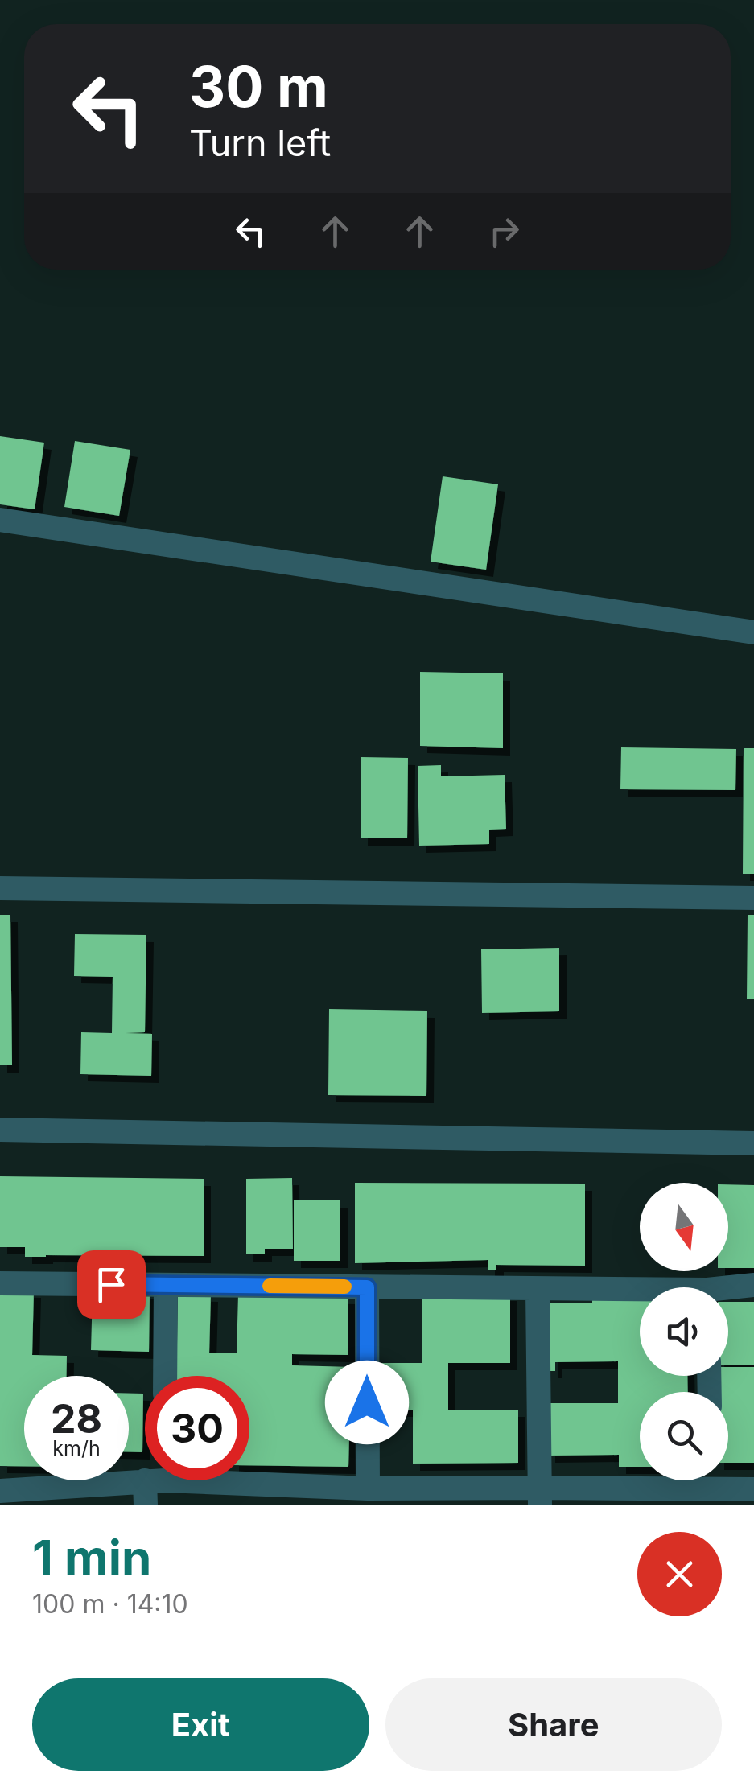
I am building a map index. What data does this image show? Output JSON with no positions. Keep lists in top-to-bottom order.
{
  "north": "bottom",
  "page": {
    "turn": ["30 m", "Turn left"],
    "speed": "28 km/h",
    "limit": "30",
    "heading": ["1 min", "100 m · 14:10"],
    "buttons": ["Exit", "Share"]
  }
}
